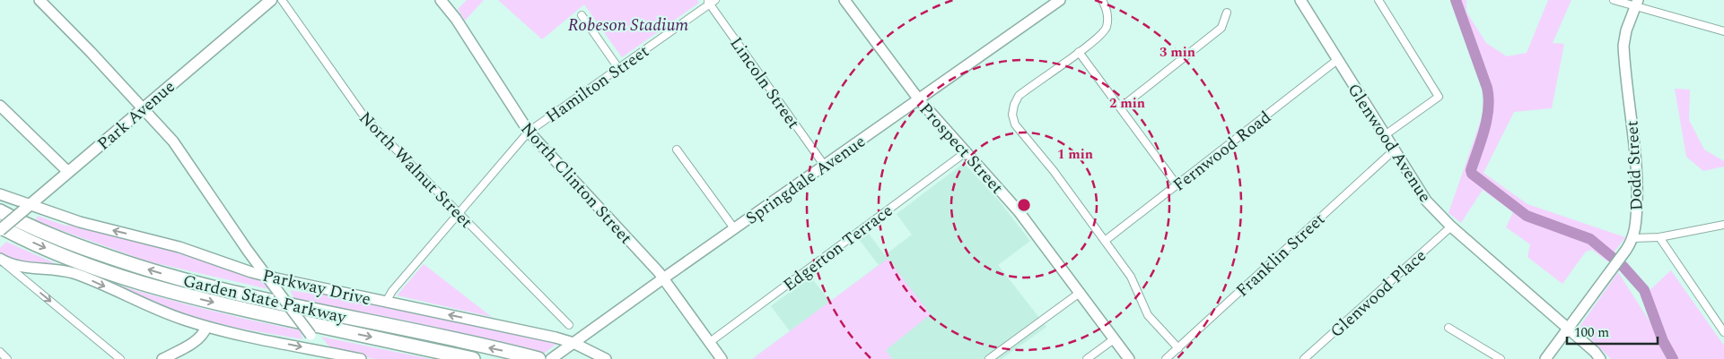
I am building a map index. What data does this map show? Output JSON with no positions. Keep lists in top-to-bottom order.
{
  "streets": {
    "highway": ["Garden State Parkway"],
    "main road": ["Park Avenue"],
    "street": [
      "Lincoln Street",
      "Hamilton Street",
      "Glenwood Avenue",
      "Prospect Street",
      "Fernwood Road",
      "Dodd Street",
      "North Walnut Street",
      "Springdale Avenue",
      "North Clinton Street",
      "Edgerton Terrace",
      "Franklin Street",
      "Parkway Drive",
      "Glenwood Place"
    ]
  },
  "crossings": [
    ["Lincoln Street", "Hamilton Street"],
    ["Lincoln Street", "Springdale Avenue"],
    ["Hamilton Street", "North Walnut Street"],
    ["Hamilton Street", "North Clinton Street"],
    ["Hamilton Street", "Parkway Drive"],
    ["Park Avenue", "Parkway Drive"],
    ["Glenwood Avenue", "Fernwood Road"],
    ["Glenwood Avenue", "Dodd Street"],
    ["Glenwood Avenue", "Franklin Street"],
    ["Glenwood Avenue", "Glenwood Place"],
    ["Prospect Street", "Springdale Avenue"],
    ["Prospect Street", "Edgerton Terrace"],
    ["Springdale Avenue", "North Clinton Street"],
    ["Springdale Avenue", "Parkway Drive"],
    ["North Clinton Street", "Edgerton Terrace"]
  ],
  "parks": ["Robeson Stadium"],
  "scale_bar": "100 m",
  "rings": ["3 min", "2 min", "1 min"]
}
